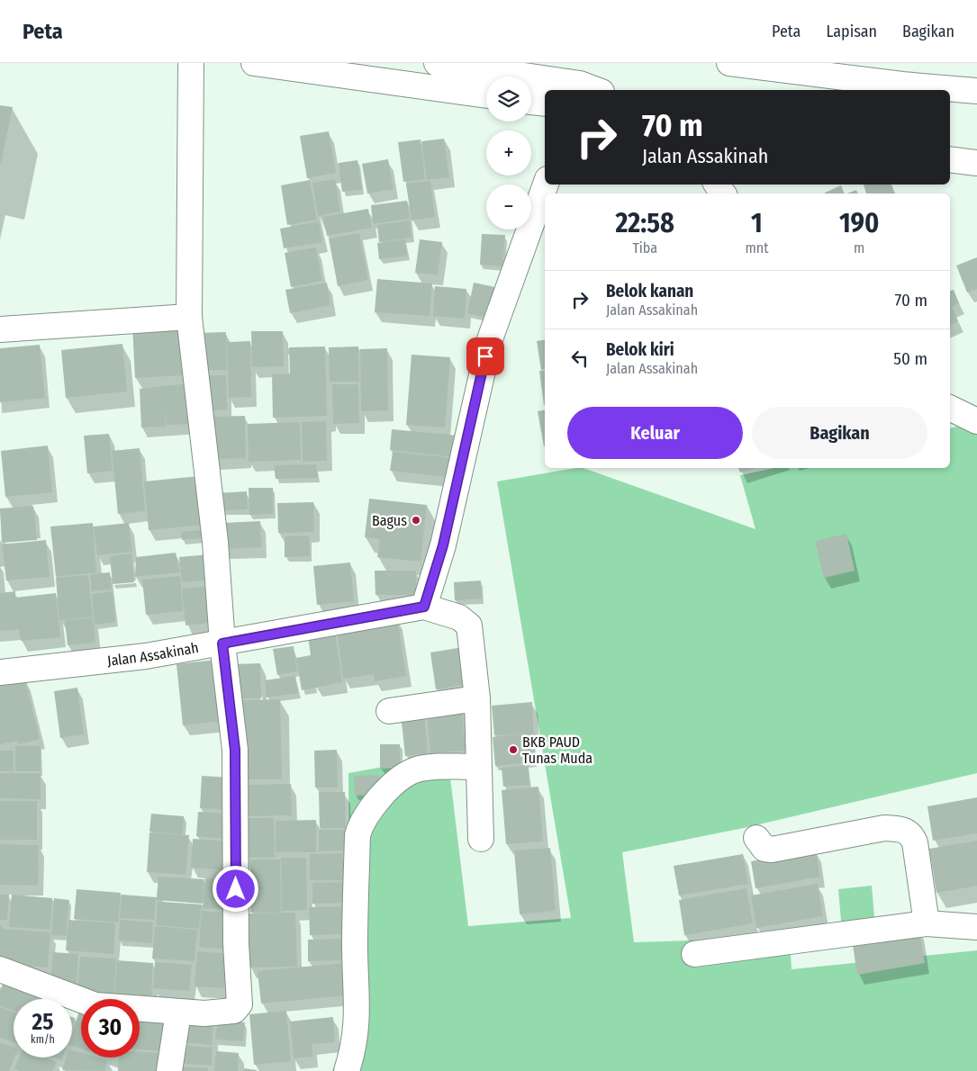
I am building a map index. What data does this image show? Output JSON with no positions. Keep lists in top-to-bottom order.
{
  "streets": {
    "main road": ["Jalan Assakinah"]
  },
  "places": ["Bagus", "BKB PAUD Tunas Muda"],
  "page": {
    "header": "Peta",
    "nav": ["Peta", "Lapisan", "Bagikan"],
    "map_buttons": ["+", "−"],
    "turn": ["70 m", "Jalan Assakinah"],
    "eta": [
      "22:58",
      "Tiba",
      "1",
      "mnt",
      "190",
      "m"
    ],
    "list": [
      {
        "name": "Belok kanan",
        "note": "Jalan Assakinah",
        "value": "70 m"
      },
      {
        "name": "Belok kiri",
        "note": "Jalan Assakinah",
        "value": "50 m"
      }
    ],
    "buttons": ["Keluar", "Bagikan"],
    "speed": "25 km/h",
    "limit": "30"
  }
}
